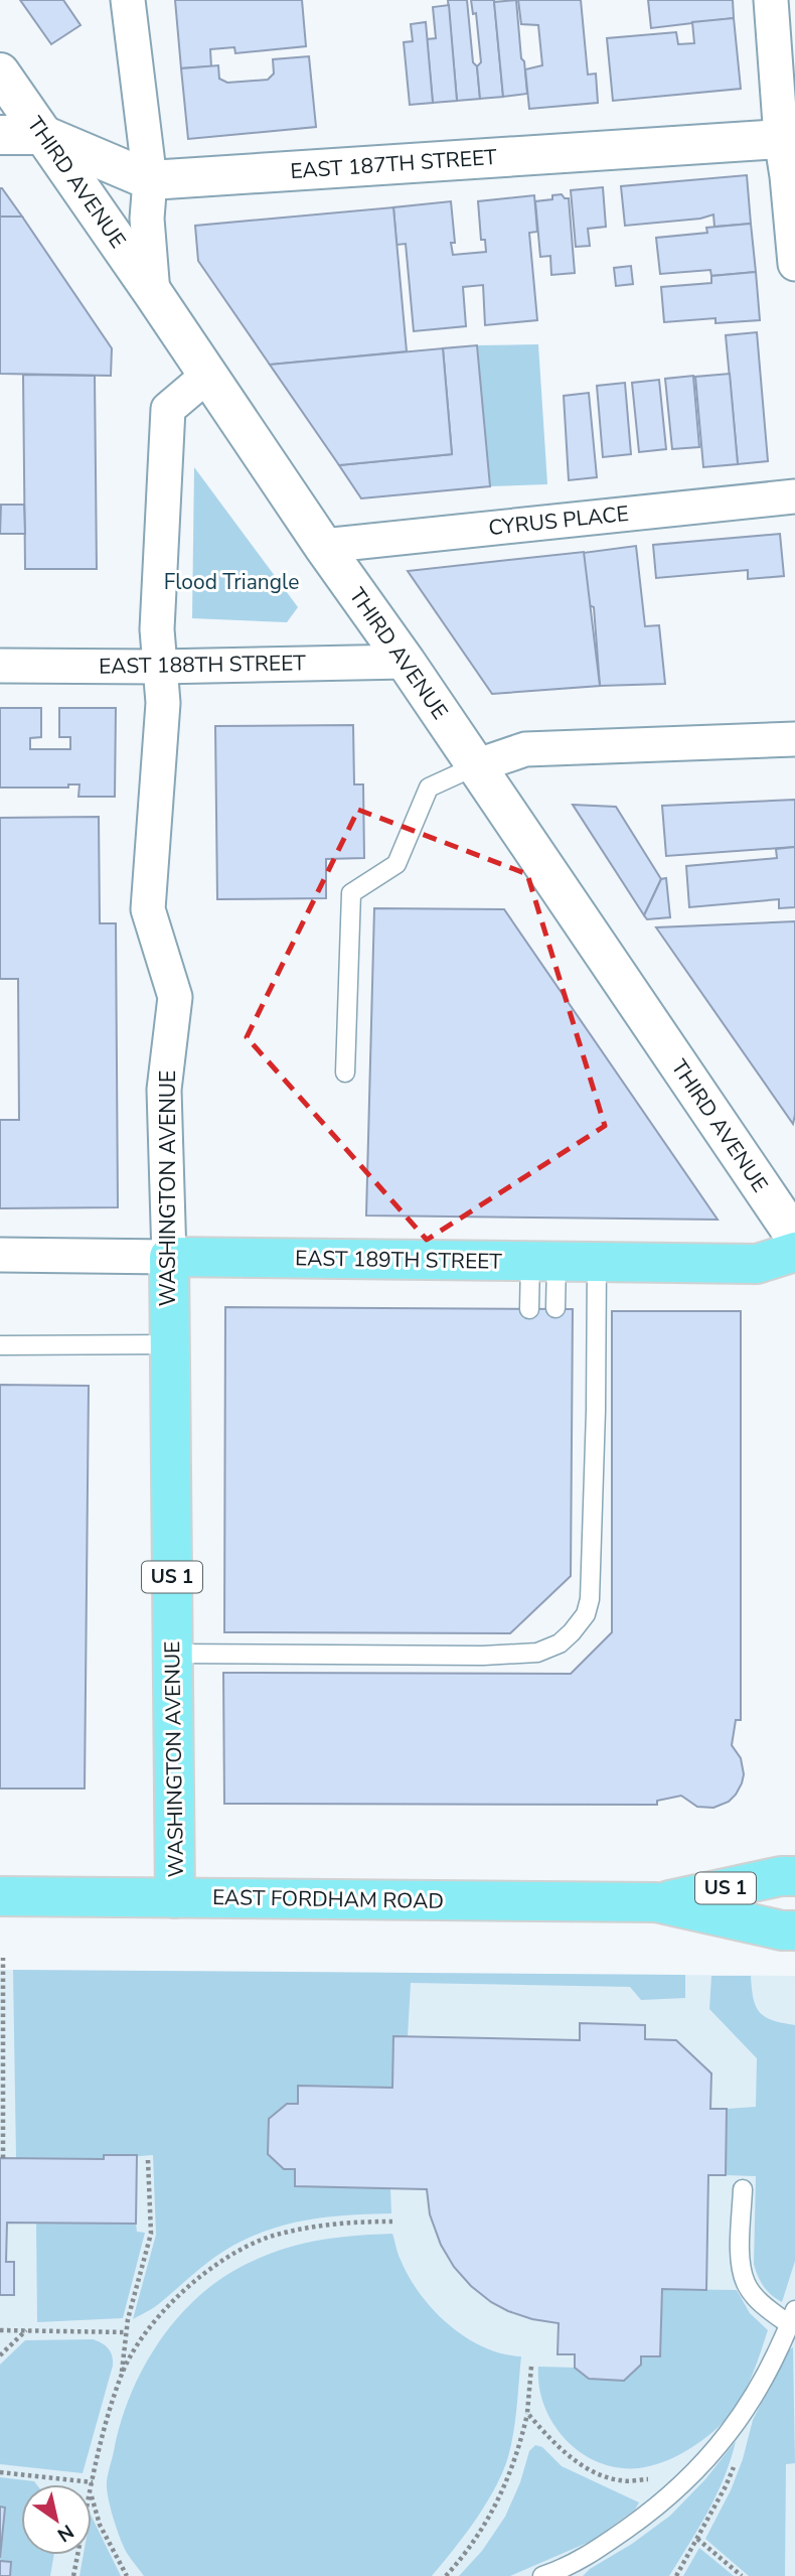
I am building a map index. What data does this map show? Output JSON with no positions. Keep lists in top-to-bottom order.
{
  "streets": {
    "main road": [
      "EAST 187TH STREET",
      "THIRD AVENUE",
      "WASHINGTON AVENUE",
      "EAST 189TH STREET",
      "US 1",
      "EAST FORDHAM ROAD"
    ],
    "street": ["CYRUS PLACE", "EAST 188TH STREET"]
  },
  "crossings": [
    ["EAST 187TH STREET", "THIRD AVENUE"],
    ["THIRD AVENUE", "CYRUS PLACE"],
    ["THIRD AVENUE", "EAST 188TH STREET"],
    ["THIRD AVENUE", "WASHINGTON AVENUE"],
    ["EAST 188TH STREET", "WASHINGTON AVENUE"],
    ["WASHINGTON AVENUE", "EAST 189TH STREET"],
    ["WASHINGTON AVENUE", "EAST FORDHAM ROAD"]
  ],
  "parks": ["Flood Triangle"],
  "north": "bottom right"
}
